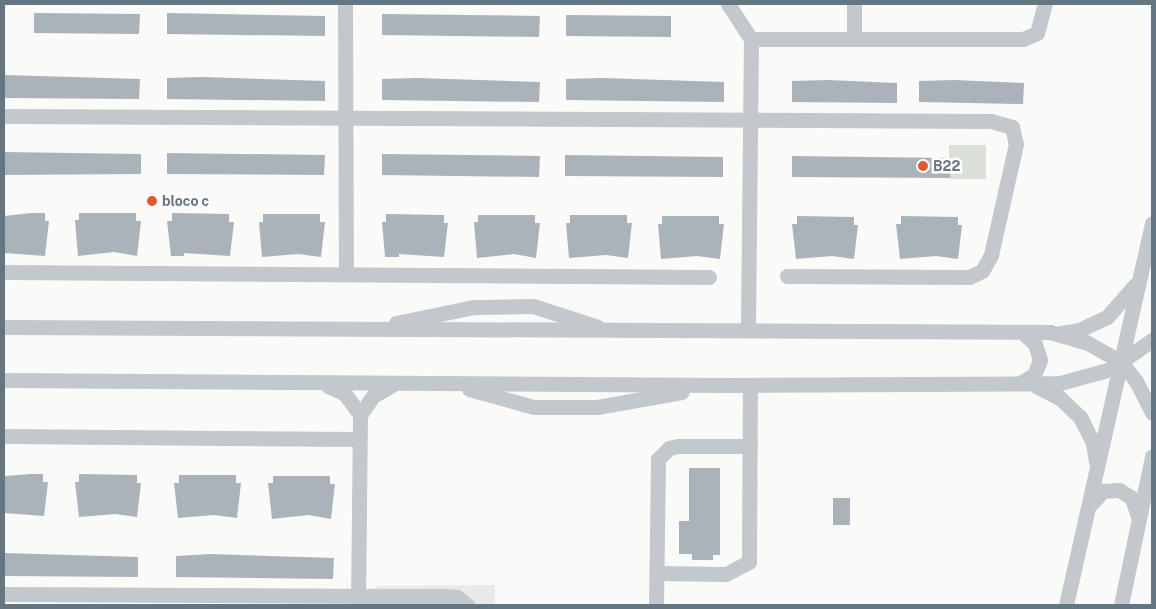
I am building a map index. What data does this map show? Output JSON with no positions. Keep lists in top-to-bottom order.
{
  "places": ["B22", "bloco c"]
}
